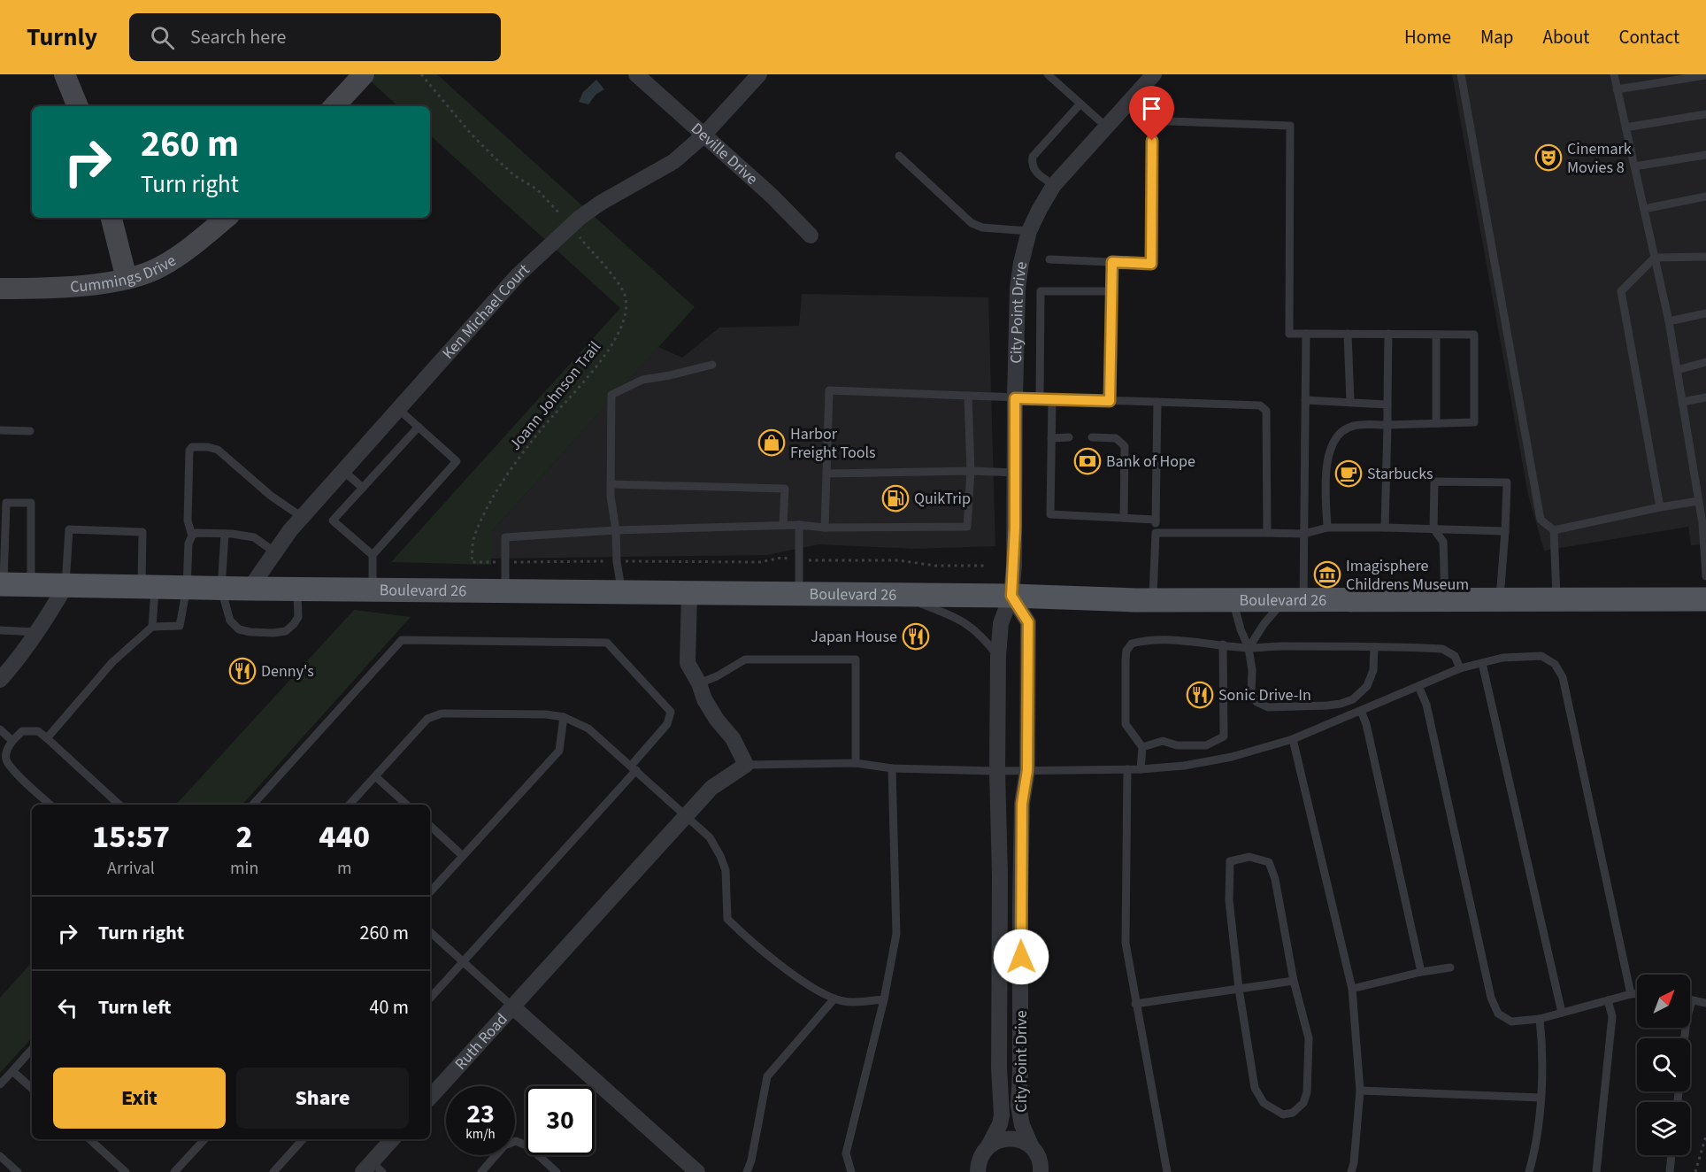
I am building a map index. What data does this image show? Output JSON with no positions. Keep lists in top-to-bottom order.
{
  "streets": {
    "main road": ["Boulevard 26"],
    "street": [
      "Deville Drive",
      "Cummings Drive",
      "Ken Michael Court",
      "City Point Drive",
      "Ruth Road"
    ],
    "path": ["Joann Johnson Trail"]
  },
  "crossings": [
    ["Deville Drive", "Ken Michael Court"],
    ["Ken Michael Court", "Boulevard 26"],
    ["City Point Drive", "Boulevard 26"]
  ],
  "places": {
    "theatre": ["Cinemark Movies 8"],
    "shop": ["Harbor Freight Tools"],
    "bank": ["Bank of Hope"],
    "cafe": ["Starbucks"],
    "fuel station": ["QuikTrip"],
    "museum": ["Imagisphere Childrens Museum"],
    "restaurant": ["Japan House", "Denny's", "Sonic Drive-In"]
  },
  "north": "top right",
  "page": {
    "header": "Turnly",
    "search": "Search here",
    "nav": [
      "Home",
      "Map",
      "About",
      "Contact"
    ],
    "turn": ["260 m", "Turn right"],
    "eta": [
      "15:57",
      "Arrival",
      "2",
      "min",
      "440",
      "m"
    ],
    "list": [
      {
        "name": "Turn right",
        "value": "260 m"
      },
      {
        "name": "Turn left",
        "value": "40 m"
      }
    ],
    "buttons": ["Exit", "Share"],
    "speed": "23 km/h",
    "limit": "30"
  }
}
